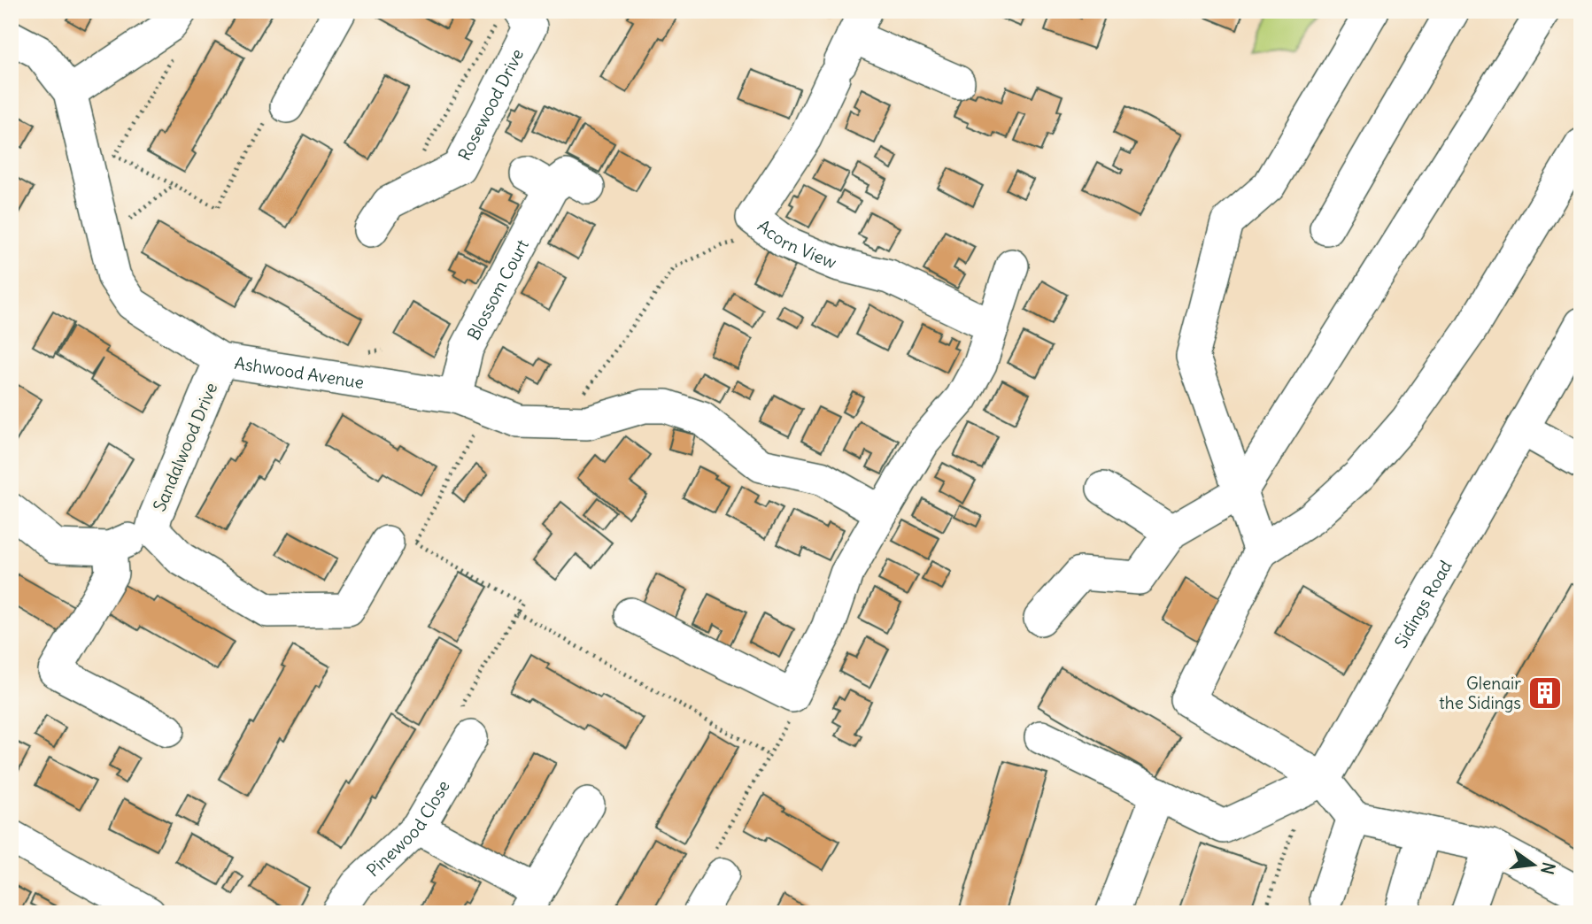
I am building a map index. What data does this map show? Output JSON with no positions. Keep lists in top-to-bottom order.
{
  "streets": {
    "street": [
      "Rosewood Drive",
      "Acorn View",
      "Blossom Court",
      "Ashwood Avenue",
      "Sandalwood Drive",
      "Sidings Road",
      "Pinewood Close"
    ]
  },
  "crossings": [
    ["Blossom Court", "Ashwood Avenue"],
    ["Ashwood Avenue", "Sandalwood Drive"]
  ],
  "places": {
    "building": ["Glenair the Sidings"]
  },
  "north": "right"
}
